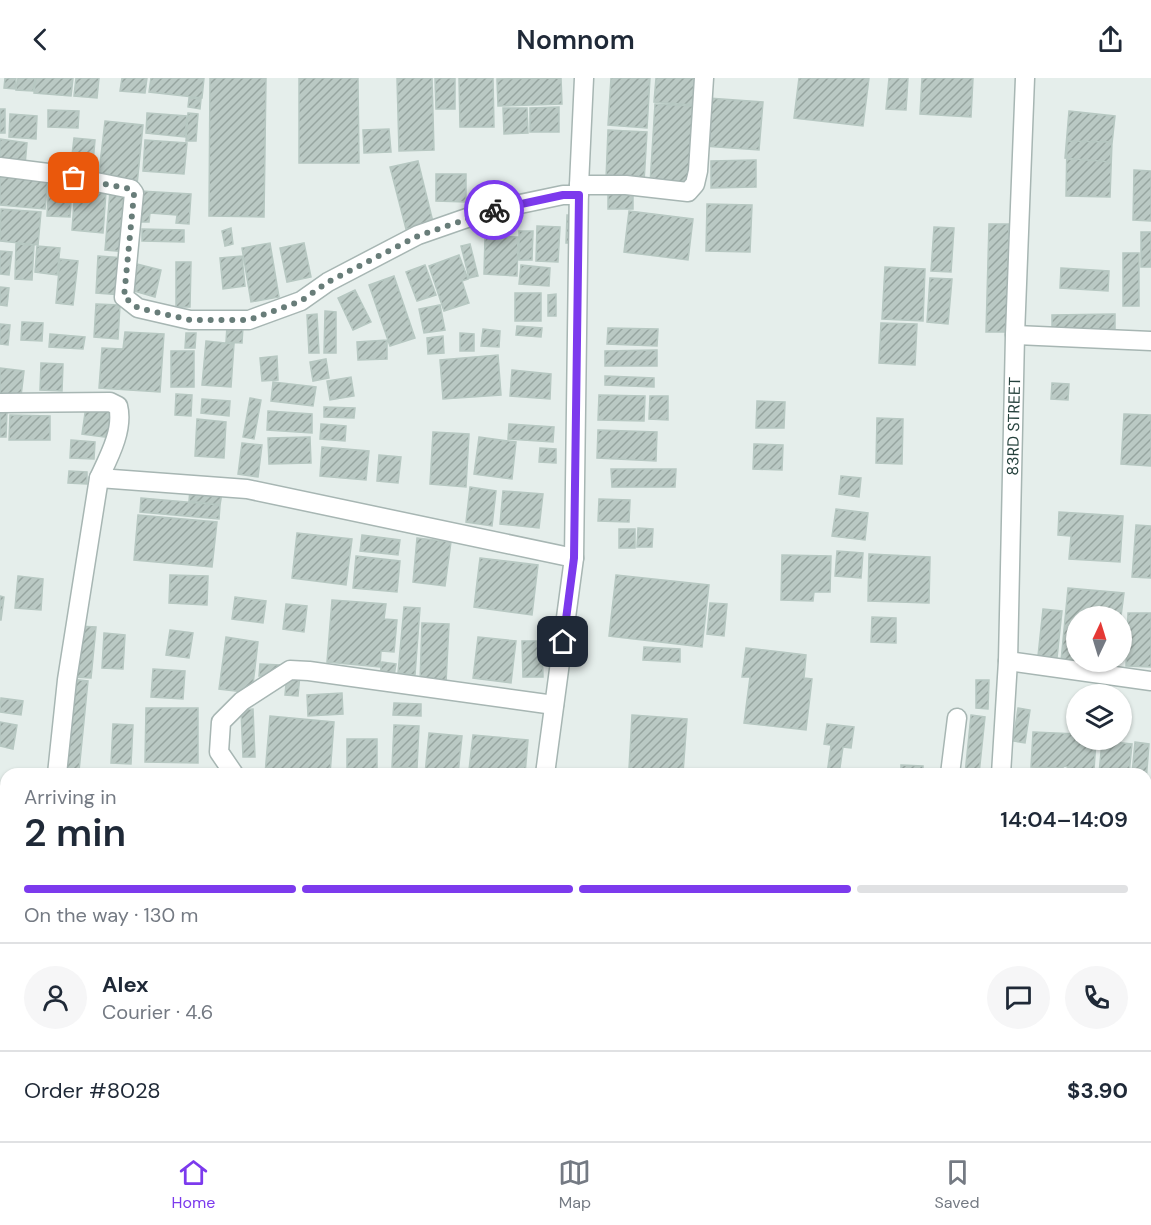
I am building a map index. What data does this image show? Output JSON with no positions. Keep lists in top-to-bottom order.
{
  "streets": {
    "street": ["83RD STREET"]
  },
  "north": "top",
  "page": {
    "header": "Nomnom",
    "heading": ["2 min", "Arriving in", "14:04–14:09"],
    "panel": [
      "Alex",
      "Courier · 4.6",
      "Order #8028",
      "$3.90"
    ],
    "bar": "On the way · 130 m",
    "tabs": ["Home", "Map", "Saved"]
  }
}
